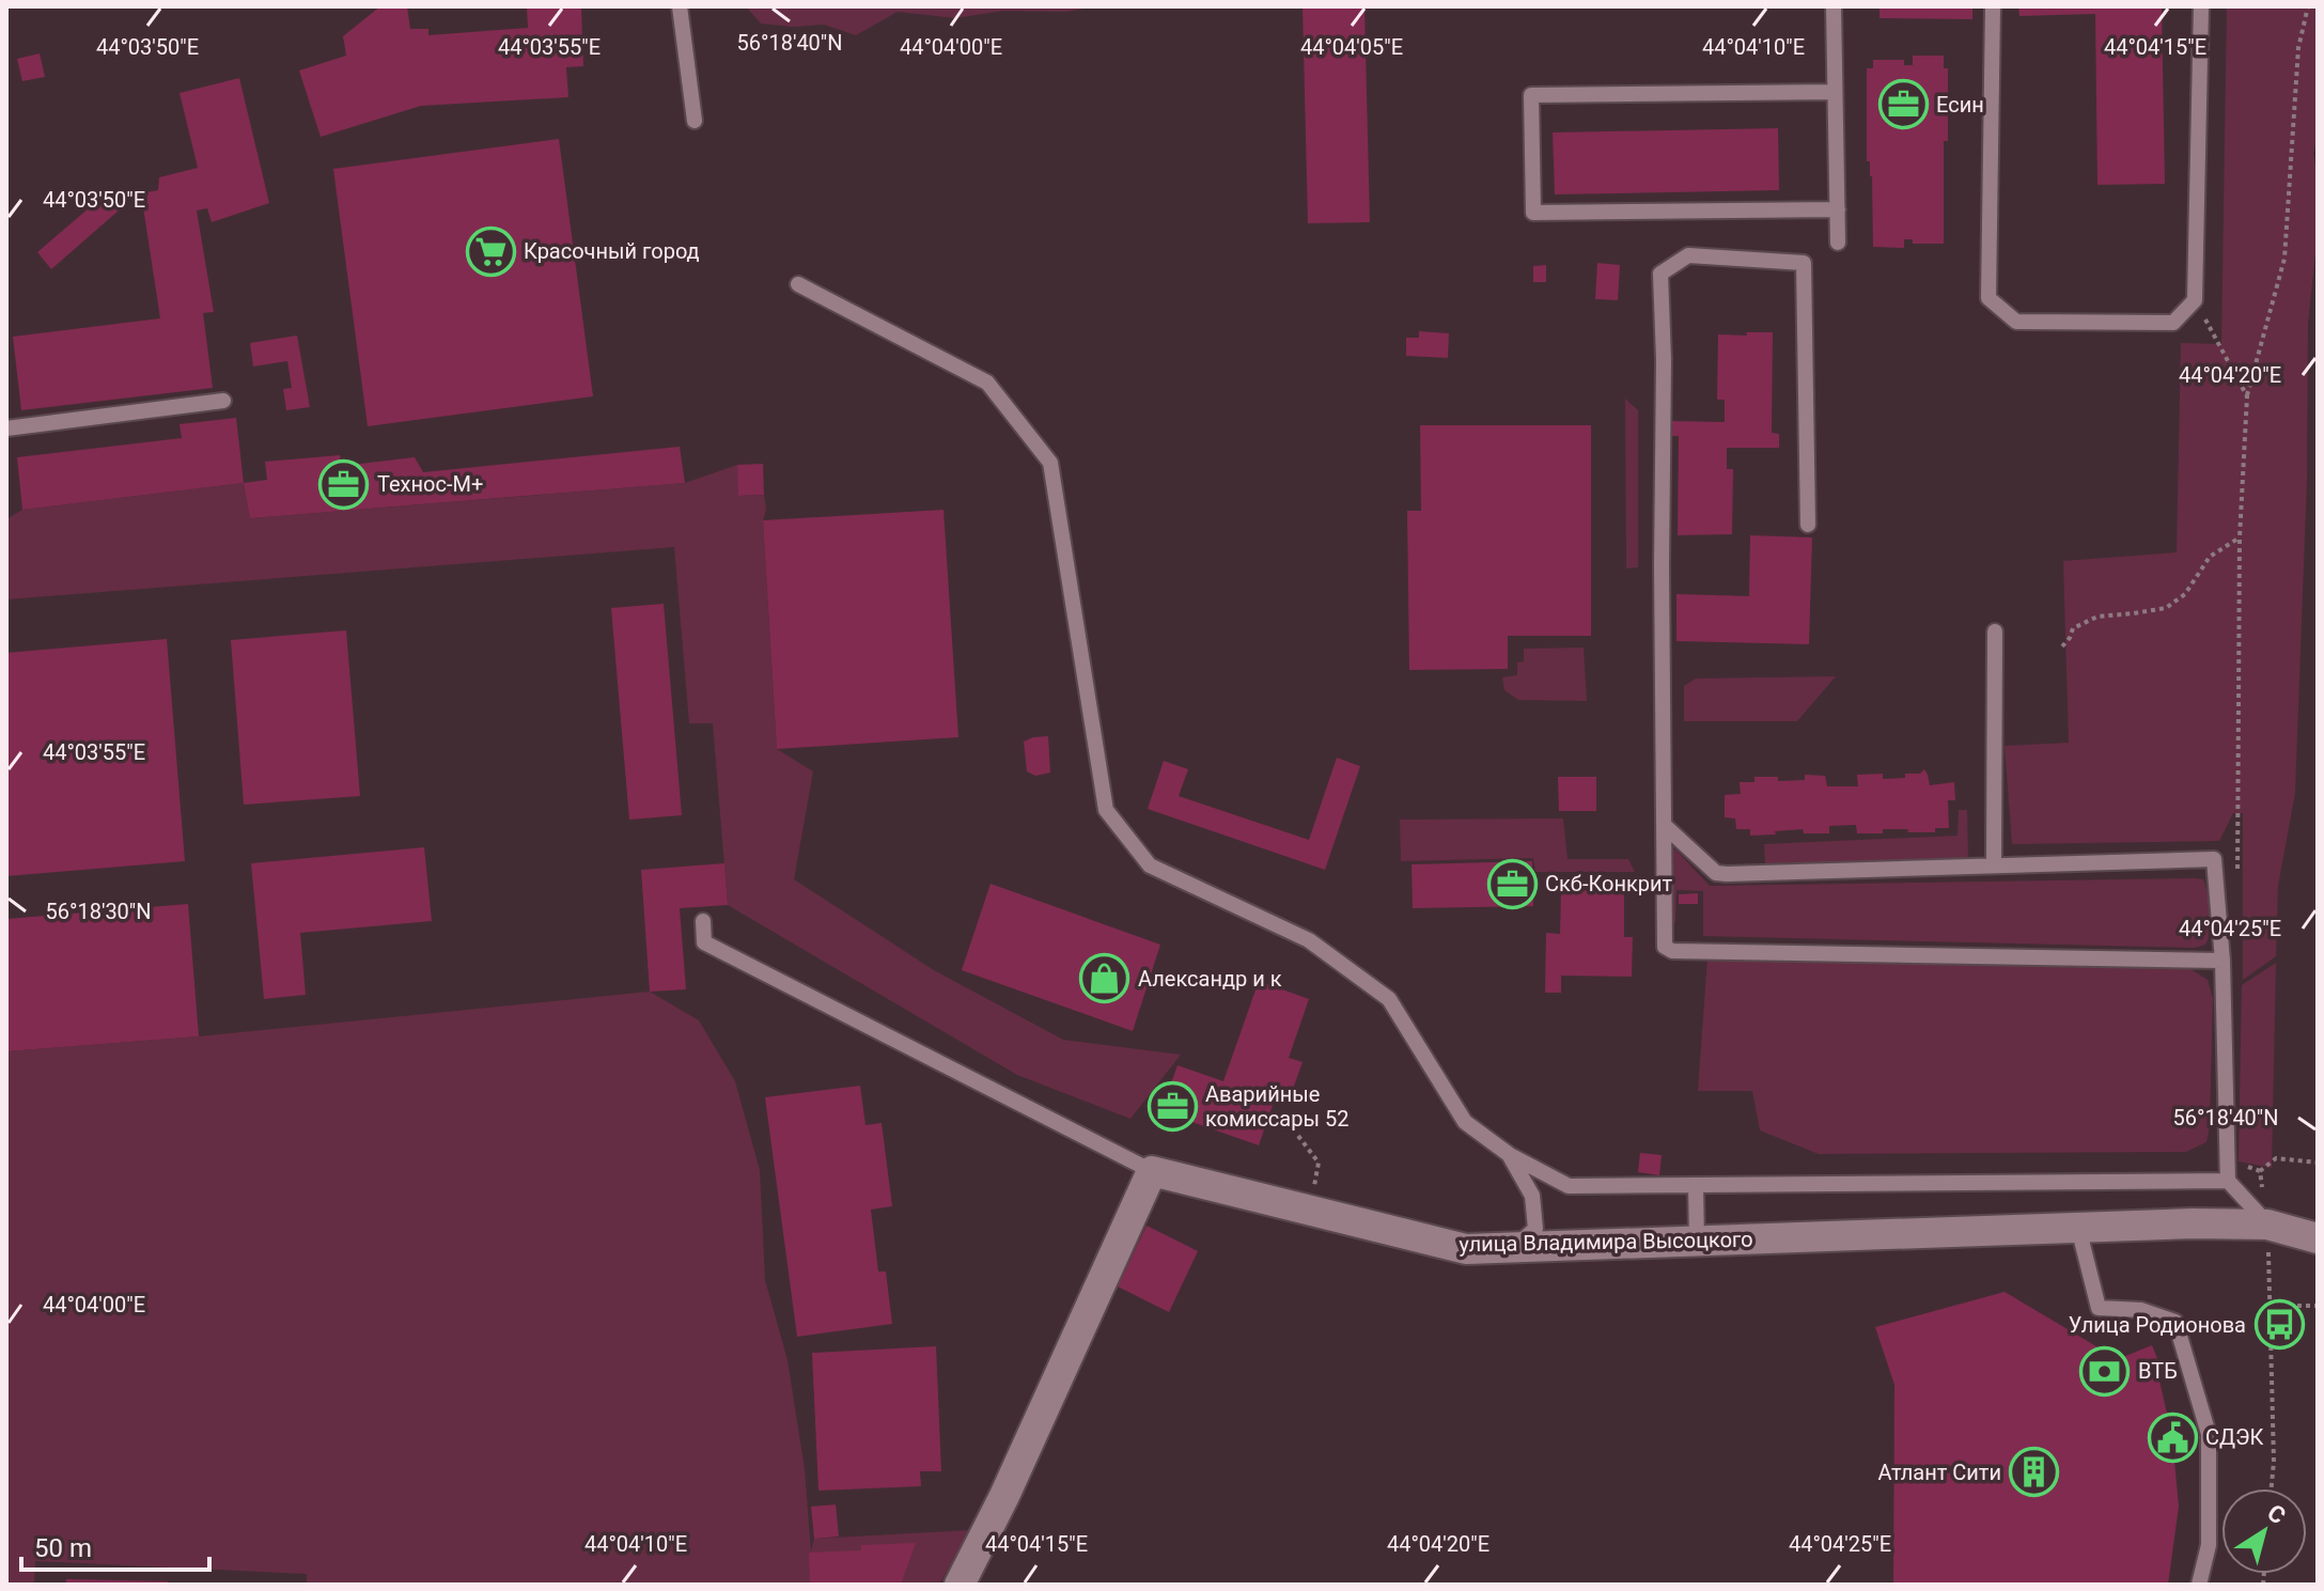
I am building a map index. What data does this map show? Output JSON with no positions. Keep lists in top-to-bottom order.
{
  "streets": {
    "street": ["улица Владимира Высоцкого"]
  },
  "places": {
    "office": [
      "Есин",
      "Технос-М+",
      "Скб-Конкрит",
      "Аварийные комиссары 52"
    ],
    "supermarket": ["Красочный город"],
    "shop": ["Александр и к"],
    "bus stop": ["Улица Родионова"],
    "bank": ["ВТБ"],
    "public building": ["СДЭК"],
    "building": ["Атлант Сити"]
  },
  "scale_bar": "50 m",
  "north": "top right",
  "coordinates": [
    "56°18'40\"N",
    "44°03'50\"E",
    "44°03'55\"E",
    "44°04'00\"E",
    "44°04'05\"E",
    "44°04'10\"E",
    "44°04'15\"E",
    "44°04'20\"E",
    "56°18'30\"N",
    "44°04'25\"E"
  ]
}
